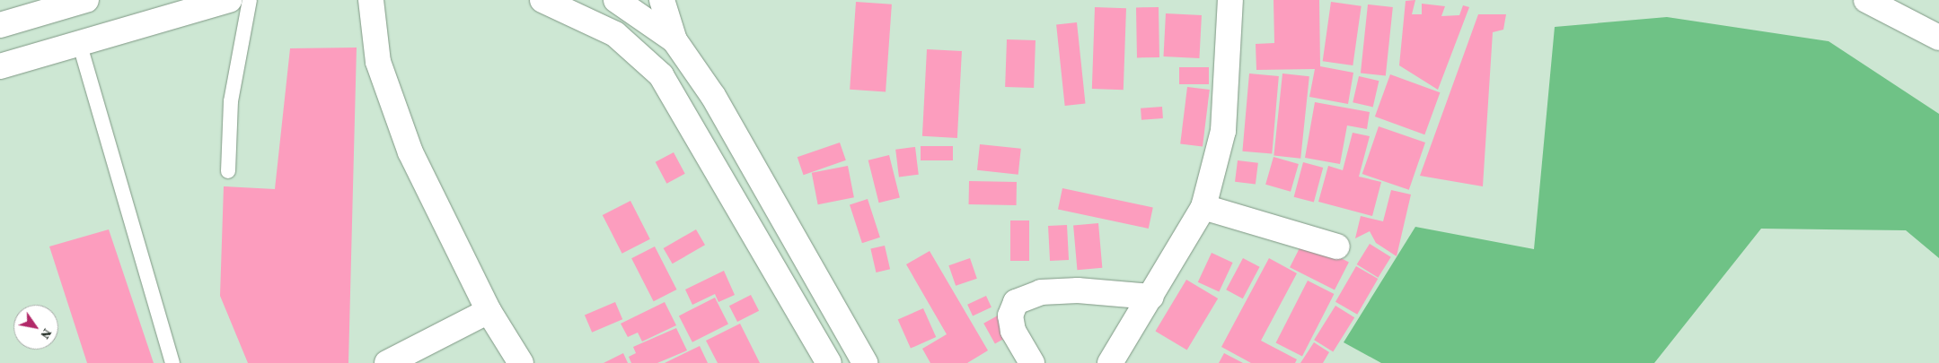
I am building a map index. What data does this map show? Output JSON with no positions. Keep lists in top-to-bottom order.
{
  "north": "bottom right"
}
